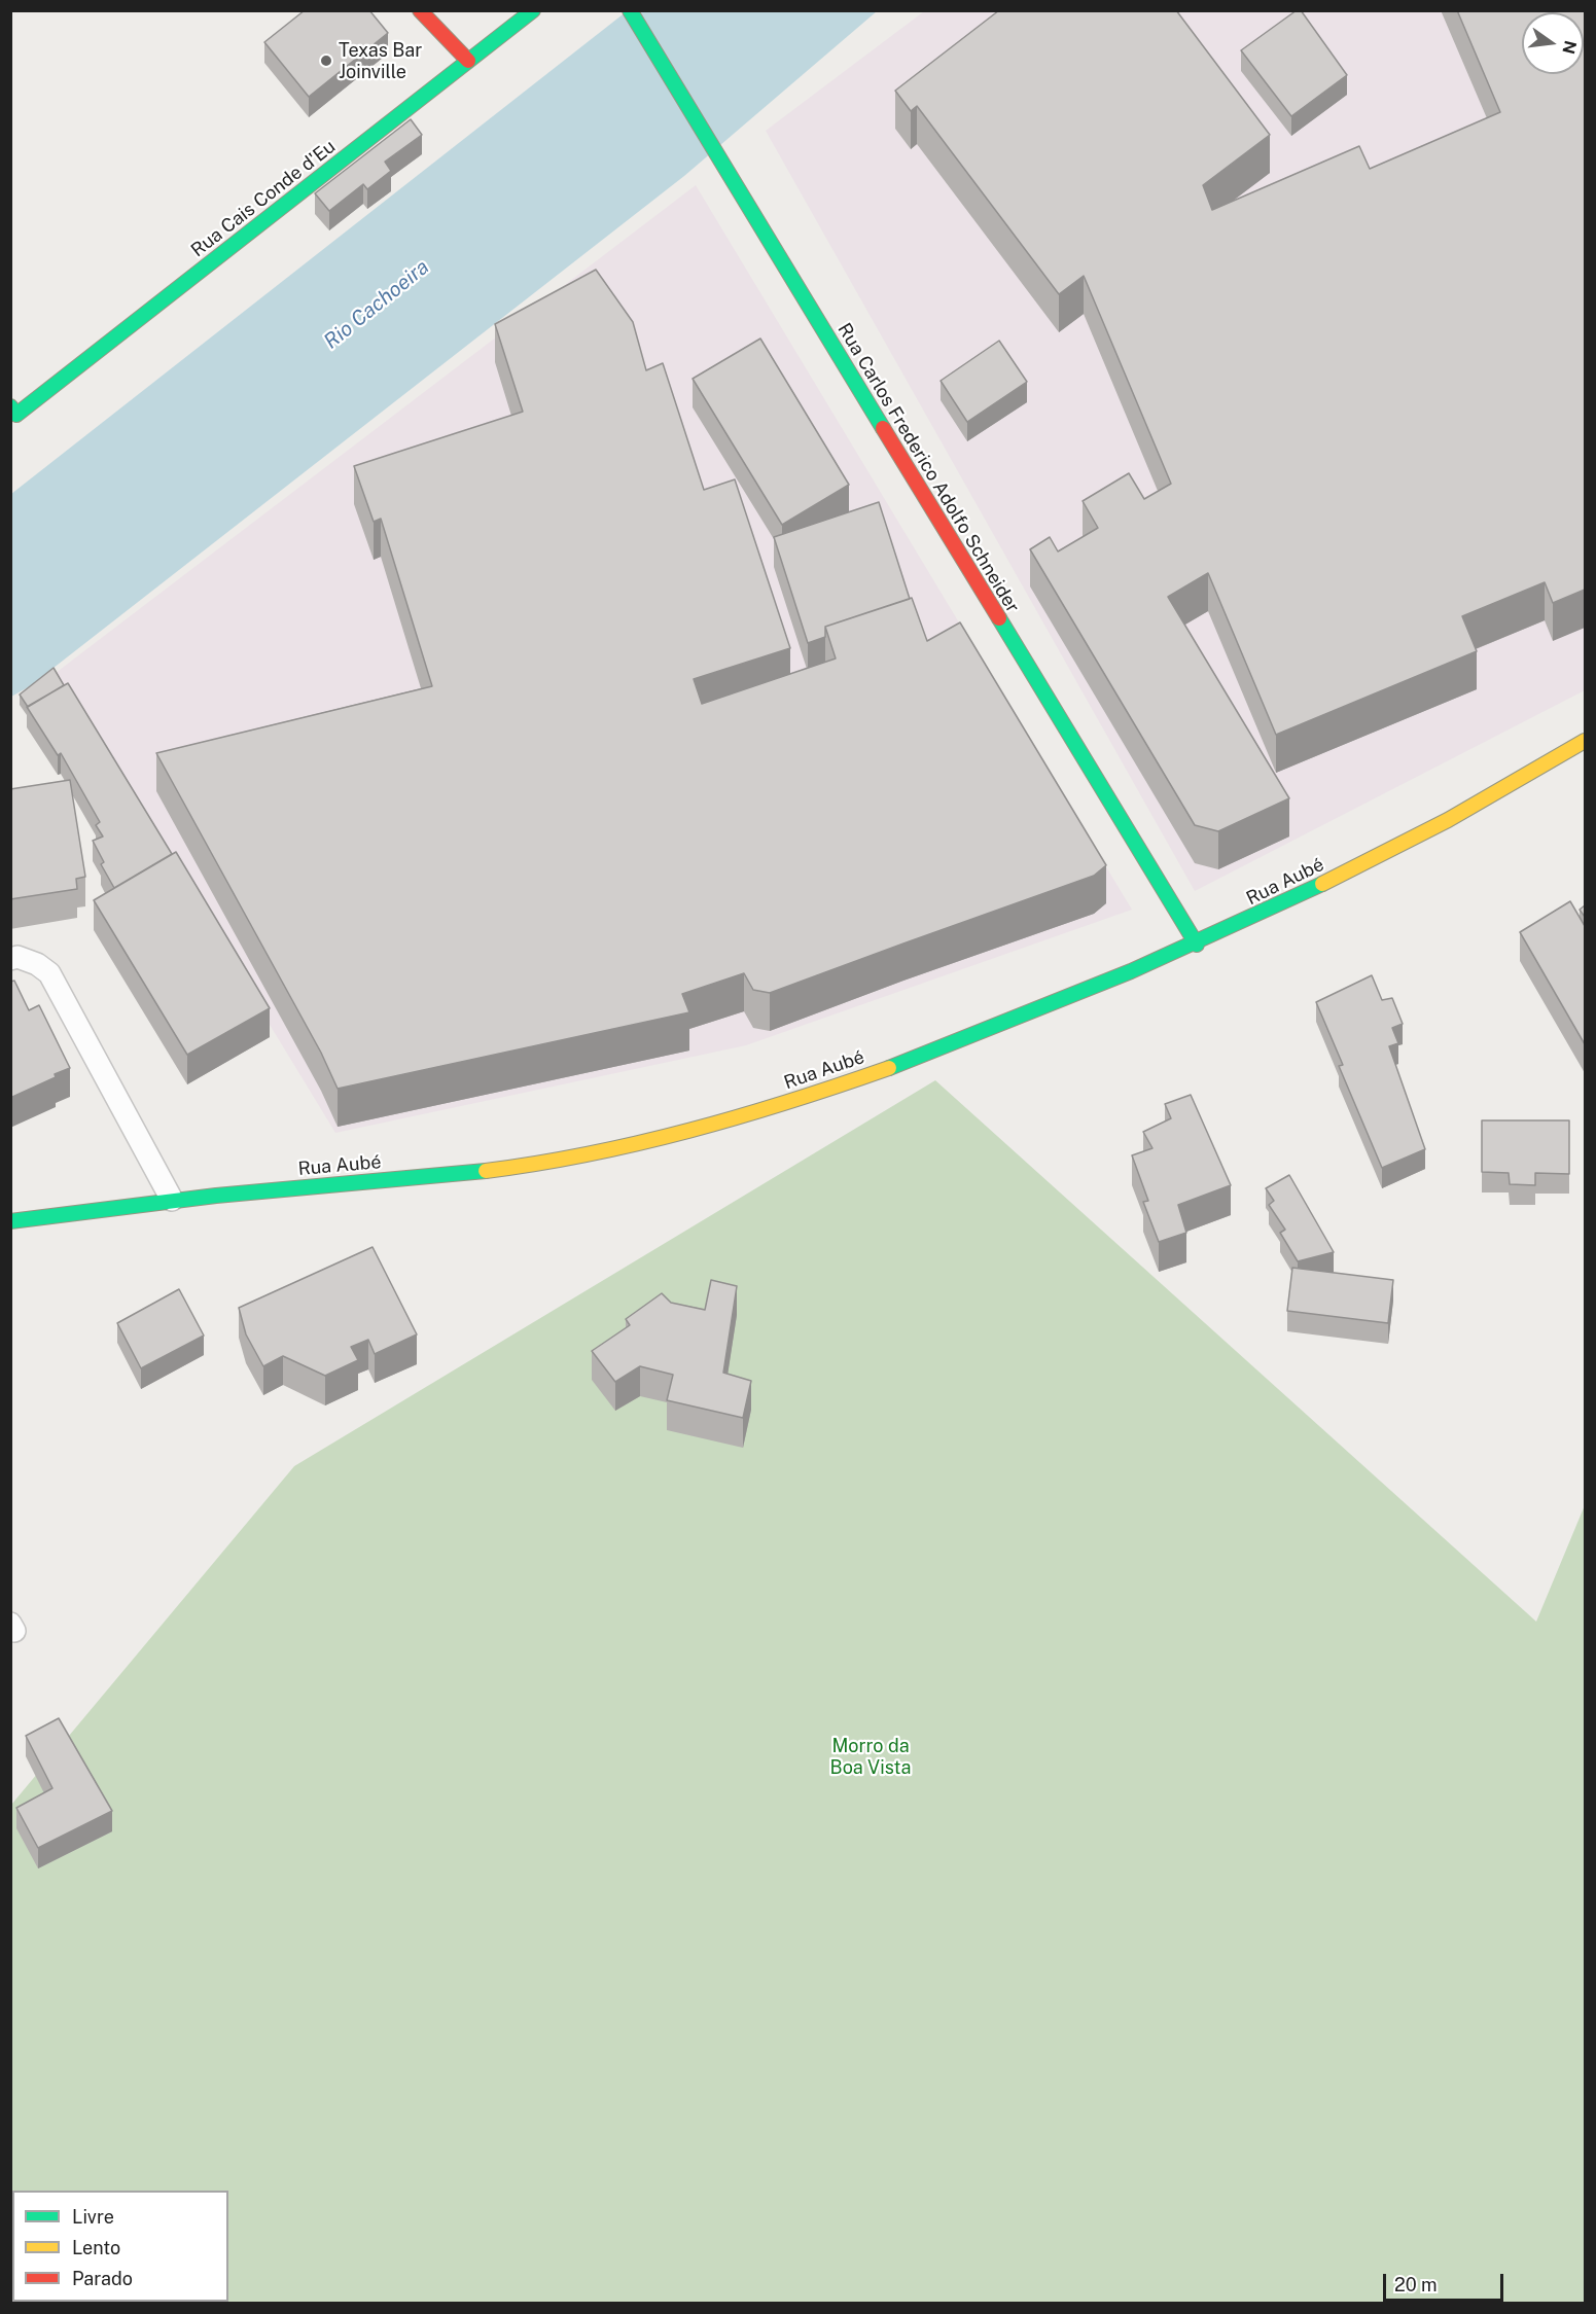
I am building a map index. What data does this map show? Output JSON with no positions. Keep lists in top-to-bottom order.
{
  "streets": {
    "main road": ["Rua Cais Conde d'Eu", "Rua Carlos Frederico Adolfo Schneider", "Rua Aubé"]
  },
  "crossings": [
    ["Rua Carlos Frederico Adolfo Schneider", "Rua Aubé"]
  ],
  "water": ["Rio Cachoeira"],
  "parks": ["Morro da Boa Vista"],
  "places": ["Texas Bar Joinville"],
  "legend": ["Livre", "Lento", "Parado"],
  "scale_bar": "20 m",
  "north": "right"
}
